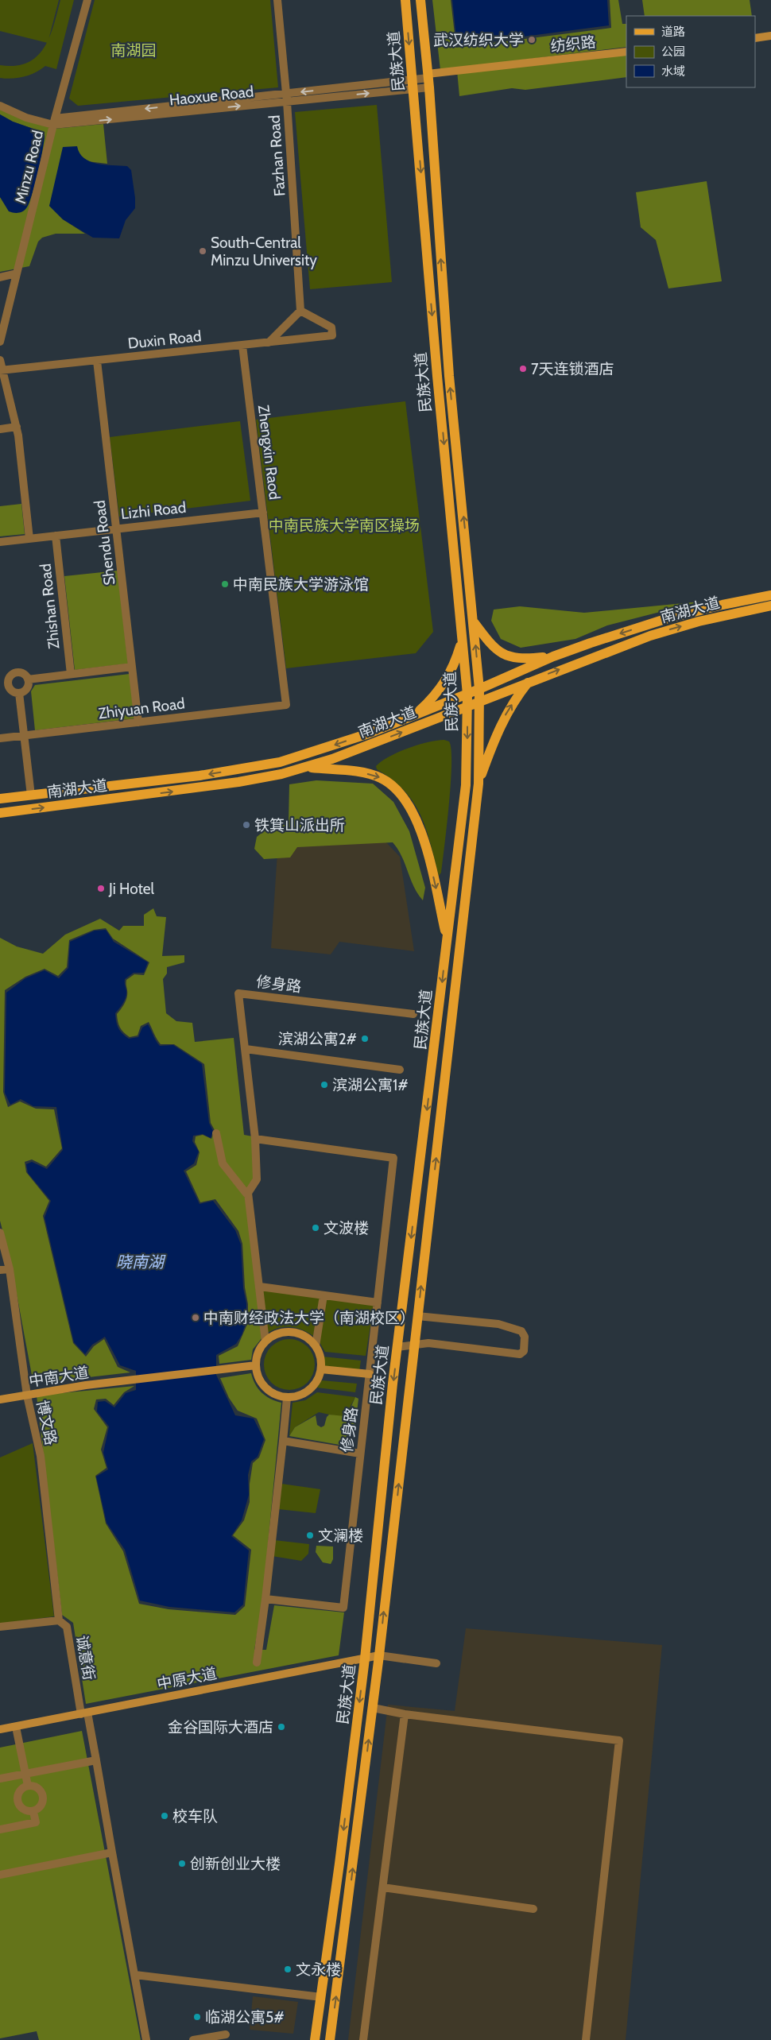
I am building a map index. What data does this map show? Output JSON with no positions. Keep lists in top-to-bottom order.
{
  "streets": {
    "main road": [
      "纺织路",
      "民族大道",
      "南湖大道",
      "中南大道",
      "中原大道"
    ],
    "street": [
      "Haoxue Road",
      "Fazhan Road",
      "Minzu Road",
      "Duxin Road",
      "Zhengxin Raod",
      "Lizhi Road",
      "Shendu Road",
      "Zhishan Road",
      "Zhiyuan Road",
      "修身路",
      "博文路",
      "诚意街"
    ]
  },
  "crossings": [
    ["纺织路", "民族大道"],
    ["纺织路", "Haoxue Road"],
    ["民族大道", "Haoxue Road"],
    ["民族大道", "南湖大道"],
    ["民族大道", "中原大道"],
    ["Haoxue Road", "Fazhan Road"],
    ["Haoxue Road", "Minzu Road"],
    ["Fazhan Road", "Duxin Road"],
    ["Duxin Road", "Zhengxin Raod"],
    ["Duxin Road", "Shendu Road"],
    ["Zhengxin Raod", "Lizhi Road"],
    ["Zhengxin Raod", "Zhiyuan Road"],
    ["Lizhi Road", "Shendu Road"],
    ["Lizhi Road", "Zhishan Road"],
    ["Shendu Road", "Zhiyuan Road"],
    ["修身路", "中南大道"],
    ["中南大道", "博文路"],
    ["博文路", "诚意街"],
    ["诚意街", "中原大道"]
  ],
  "water": ["晓南湖"],
  "parks": ["南湖园", "中南民族大学南区操场"],
  "places": [
    "武汉纺织大学",
    "South-Central Minzu University",
    "7天连锁酒店",
    "中南民族大学游泳馆",
    "铁箕山派出所",
    "Ji Hotel",
    "滨湖公寓2#",
    "滨湖公寓1#",
    "文波楼",
    "中南财经政法大学（南湖校区）",
    "文澜楼",
    "金谷国际大酒店",
    "校车队",
    "创新创业大楼",
    "文永楼",
    "临湖公寓5#"
  ],
  "legend": ["道路", "公园", "水域"]
}
